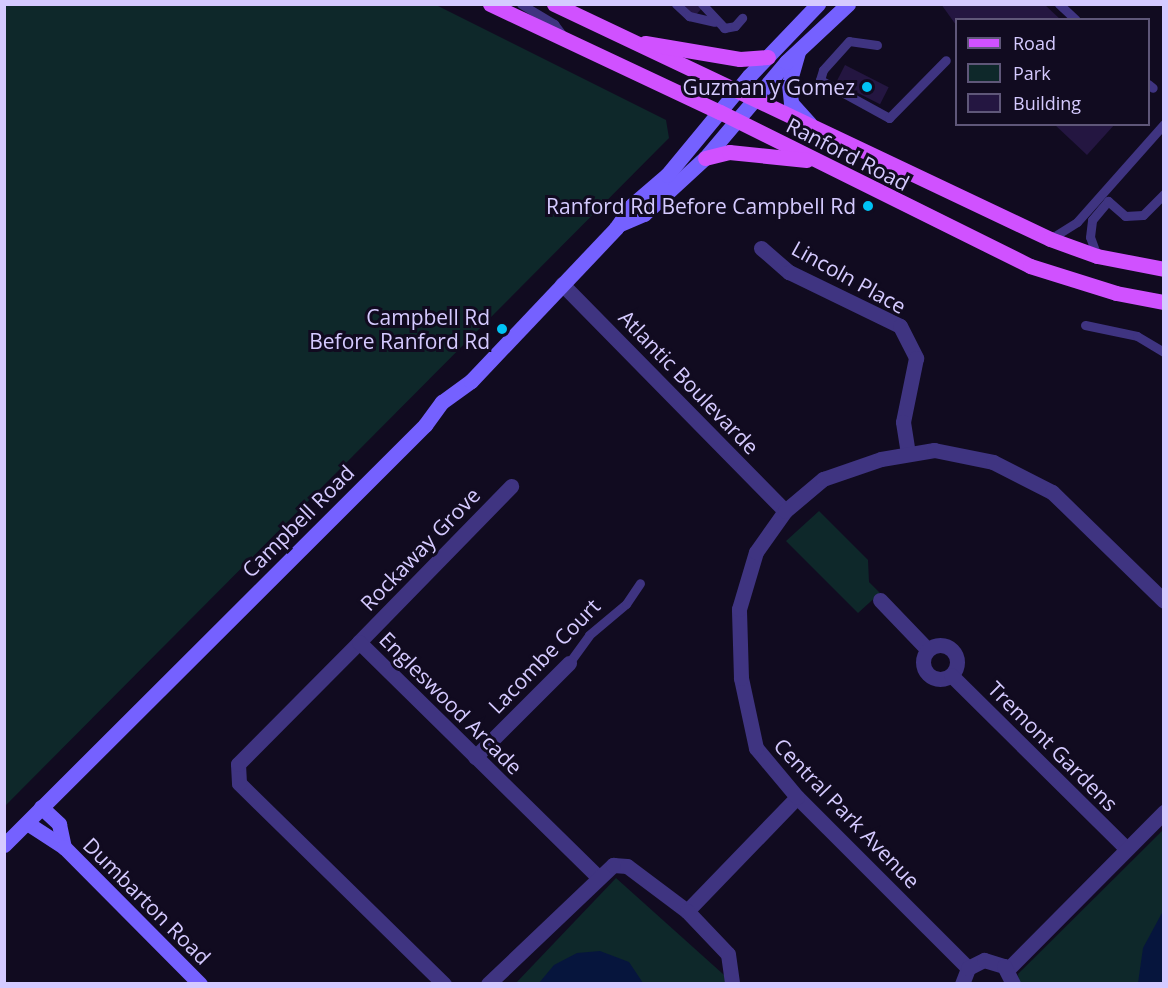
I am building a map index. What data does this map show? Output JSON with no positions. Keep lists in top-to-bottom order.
{
  "streets": {
    "main road": ["Ranford Road"],
    "street": [
      "Lincoln Place",
      "Atlantic Boulevarde",
      "Campbell Road",
      "Rockaway Grove",
      "Lacombe Court",
      "Engleswood Arcade",
      "Tremont Gardens",
      "Central Park Avenue",
      "Dumbarton Road"
    ]
  },
  "crossings": [
    ["Ranford Road", "Campbell Road"],
    ["Lincoln Place", "Central Park Avenue"],
    ["Atlantic Boulevarde", "Campbell Road"],
    ["Atlantic Boulevarde", "Central Park Avenue"],
    ["Campbell Road", "Dumbarton Road"],
    ["Rockaway Grove", "Engleswood Arcade"],
    ["Lacombe Court", "Engleswood Arcade"]
  ],
  "places": ["Guzman y Gomez", "Ranford Rd Before Campbell Rd", "Campbell Rd Before Ranford Rd"],
  "legend": ["Road", "Park", "Building"]
}
